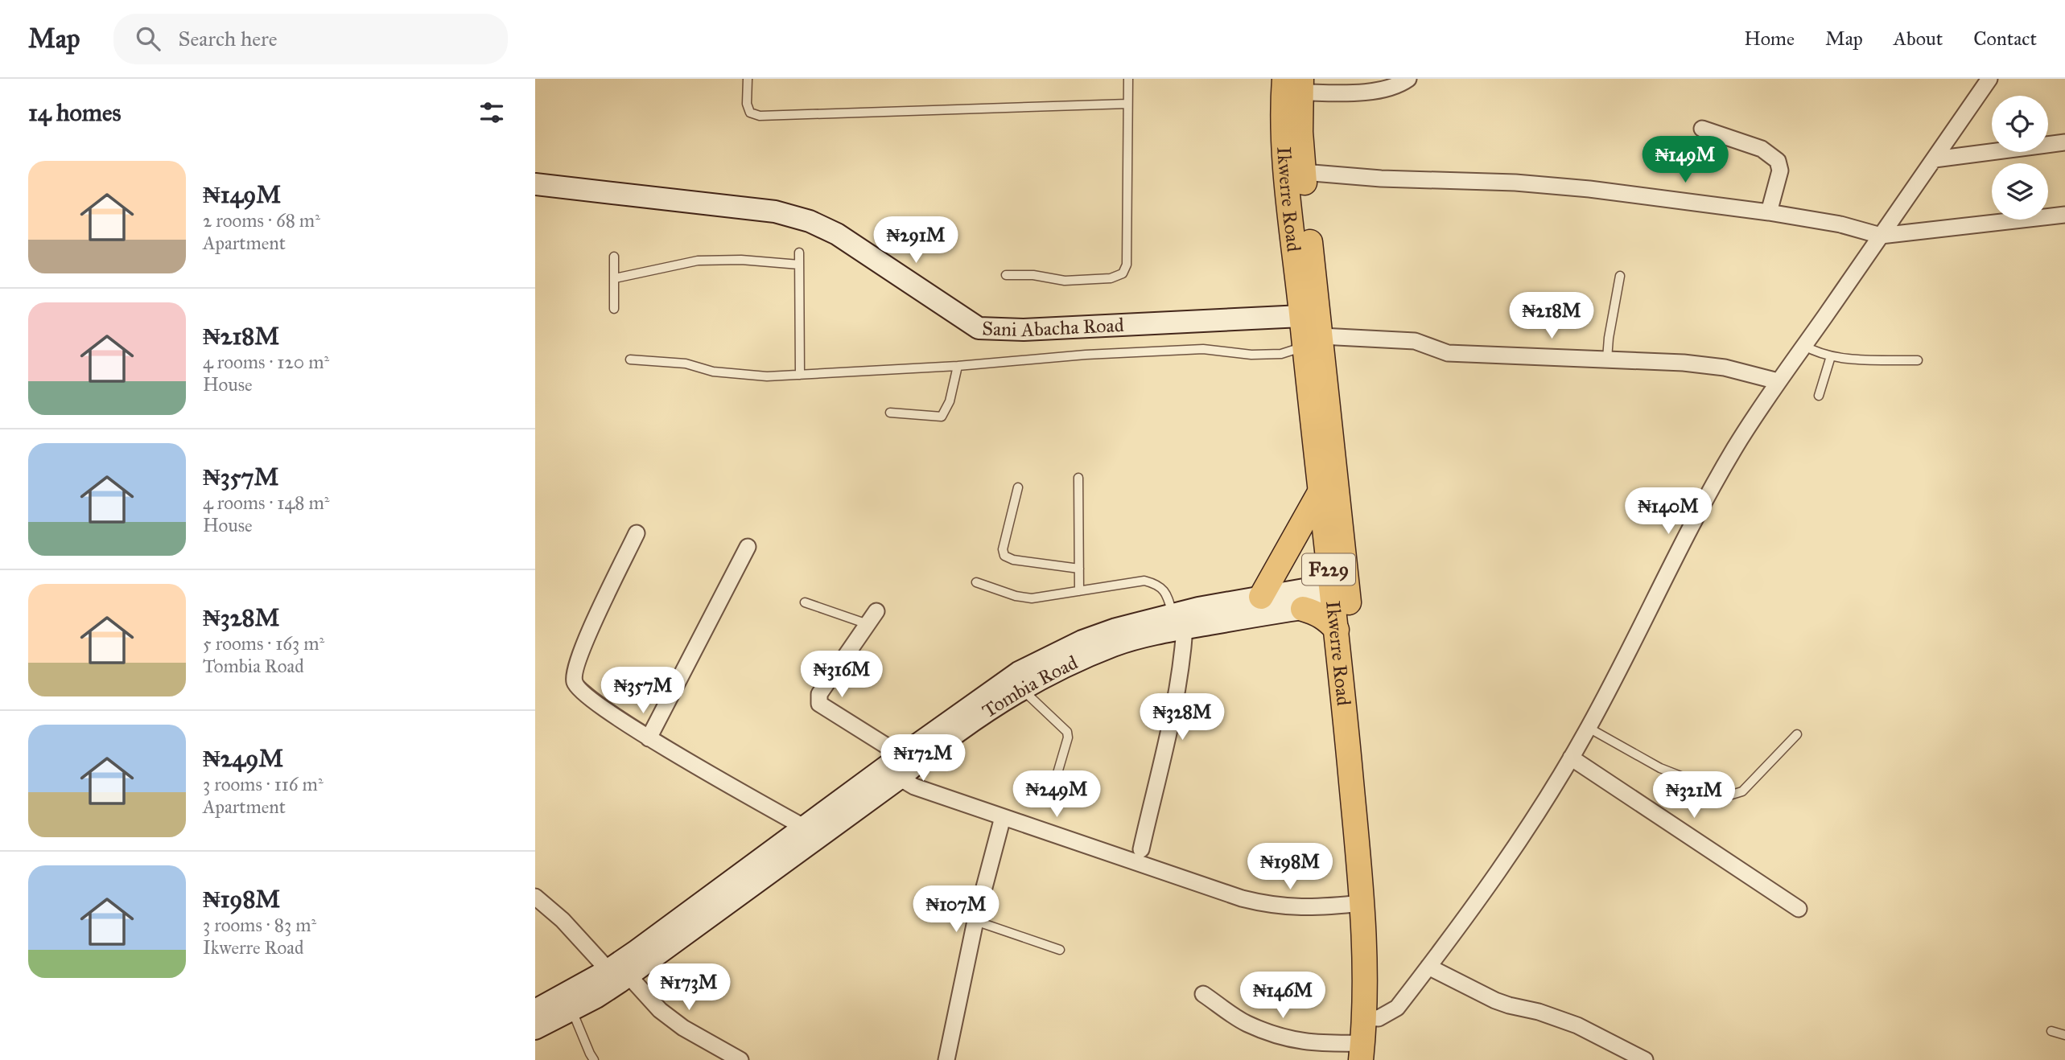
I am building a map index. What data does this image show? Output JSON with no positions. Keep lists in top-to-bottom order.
{
  "streets": {
    "main road": [
      "Ikwerre Road",
      "Sani Abacha Road",
      "F229",
      "Tombia Road"
    ]
  },
  "crossings": [
    ["Ikwerre Road", "Sani Abacha Road"],
    ["Ikwerre Road", "Tombia Road"]
  ],
  "page": {
    "header": "Map",
    "search": "Search here",
    "nav": [
      "Home",
      "Map",
      "About",
      "Contact"
    ],
    "heading": "14 homes",
    "price": [
      "₦149M",
      "₦291M",
      "₦218M",
      "₦140M",
      "₦316M",
      "₦357M",
      "₦328M",
      "₦172M",
      "₦249M",
      "₦321M",
      "₦198M",
      "₦107M",
      "₦173M",
      "₦146M"
    ],
    "list": [
      {
        "name": "₦149M",
        "note": "2 rooms · 68 m² · Apartment"
      },
      {
        "name": "₦218M",
        "note": "4 rooms · 120 m² · House"
      },
      {
        "name": "₦357M",
        "note": "4 rooms · 148 m² · House"
      },
      {
        "name": "₦328M",
        "note": "5 rooms · 163 m² · Tombia Road"
      },
      {
        "name": "₦249M",
        "note": "3 rooms · 116 m² · Apartment"
      },
      {
        "name": "₦198M",
        "note": "3 rooms · 83 m² · Ikwerre Road"
      }
    ]
  }
}
